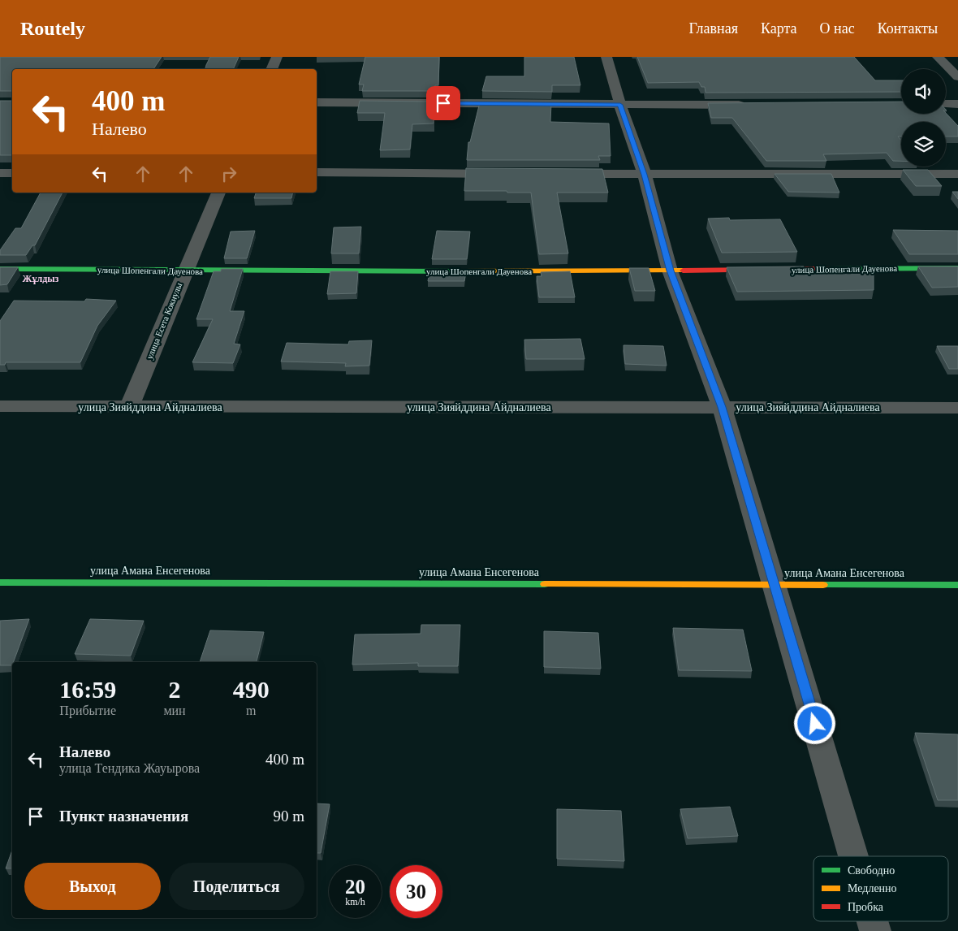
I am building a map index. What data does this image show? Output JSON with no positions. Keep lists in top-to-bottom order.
{
  "streets": {
    "street": [
      "улица Шопенгали Дауенова",
      "улица Есета Кокиулы",
      "улица Зияйддина Айдналиева",
      "улица Амана Енсегенова"
    ]
  },
  "crossings": [
    ["улица Шопенгали Дауенова", "улица Есета Кокиулы"],
    ["улица Есета Кокиулы", "улица Зияйддина Айдналиева"]
  ],
  "districts": ["Жұлдыз"],
  "legend": ["Свободно", "Медленно", "Пробка"],
  "page": {
    "header": "Routely",
    "nav": [
      "Главная",
      "Карта",
      "О нас",
      "Контакты"
    ],
    "turn": ["400 m", "Налево"],
    "eta": [
      "16:59",
      "Прибытие",
      "2",
      "мин",
      "490",
      "m"
    ],
    "list": [
      {
        "name": "Налево",
        "note": "улица Тендика Жауырова",
        "value": "400 m"
      },
      {
        "name": "Пункт назначения",
        "value": "90 m"
      }
    ],
    "buttons": ["Выход", "Поделиться"],
    "speed": "20 km/h",
    "limit": "30"
  }
}
